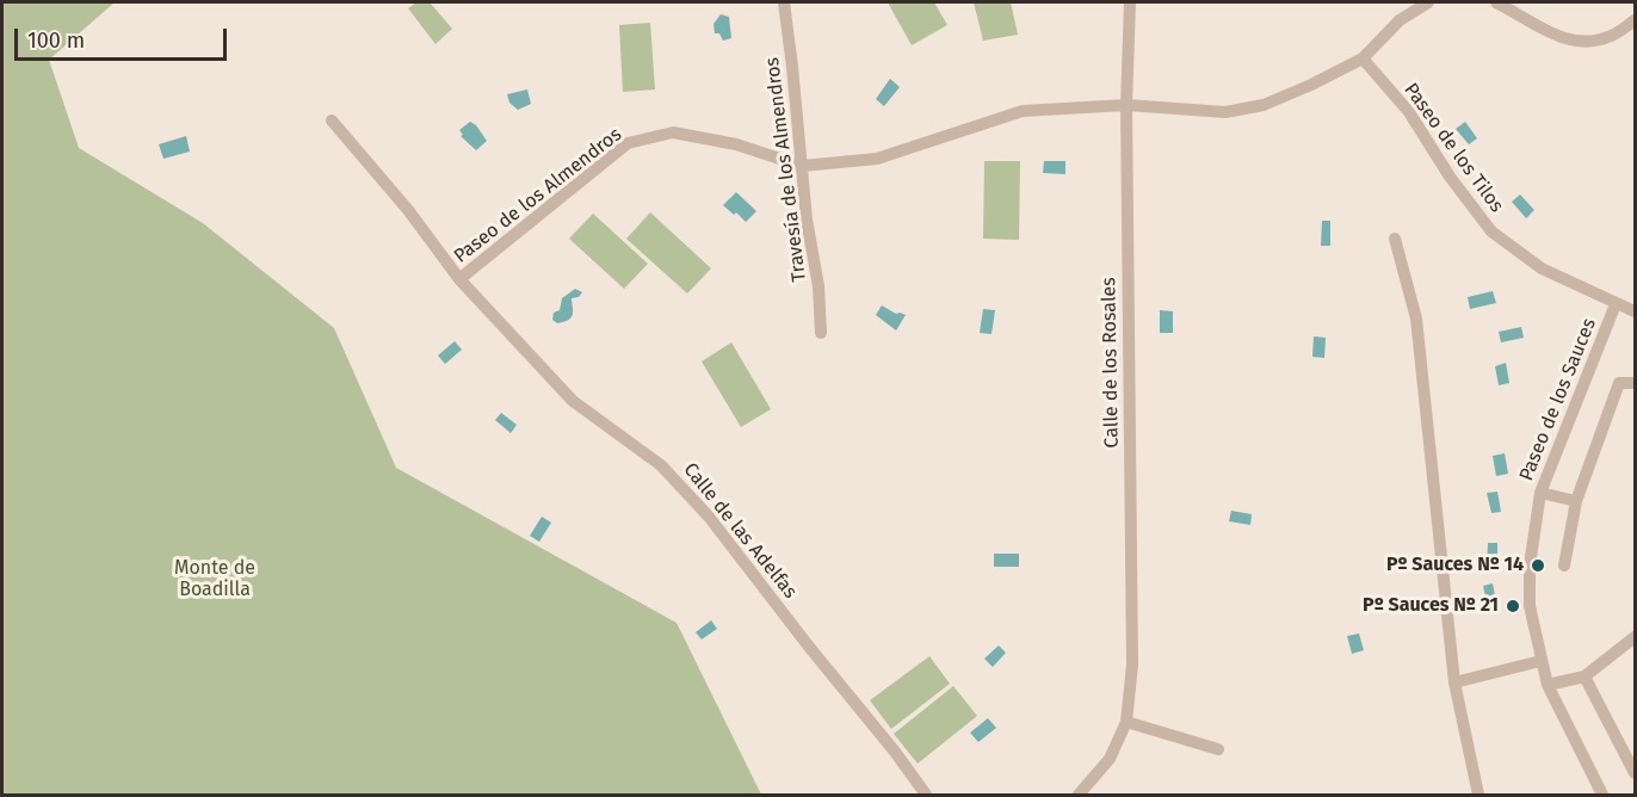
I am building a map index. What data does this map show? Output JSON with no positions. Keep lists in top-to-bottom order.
{
  "streets": {
    "street": [
      "Paseo de los Tilos",
      "Travesía de los Almendros",
      "Paseo de los Almendros",
      "Calle de los Rosales",
      "Paseo de los Sauces",
      "Calle de las Adelfas"
    ]
  },
  "crossings": [
    ["Paseo de los Tilos", "Paseo de los Almendros"],
    ["Paseo de los Tilos", "Paseo de los Sauces"],
    ["Travesía de los Almendros", "Paseo de los Almendros"],
    ["Paseo de los Almendros", "Calle de los Rosales"],
    ["Paseo de los Almendros", "Calle de las Adelfas"]
  ],
  "parks": ["Monte de Boadilla"],
  "places": ["Pº Sauces Nº 14", "Pº Sauces Nº 21"],
  "scale_bar": "100 m"
}
